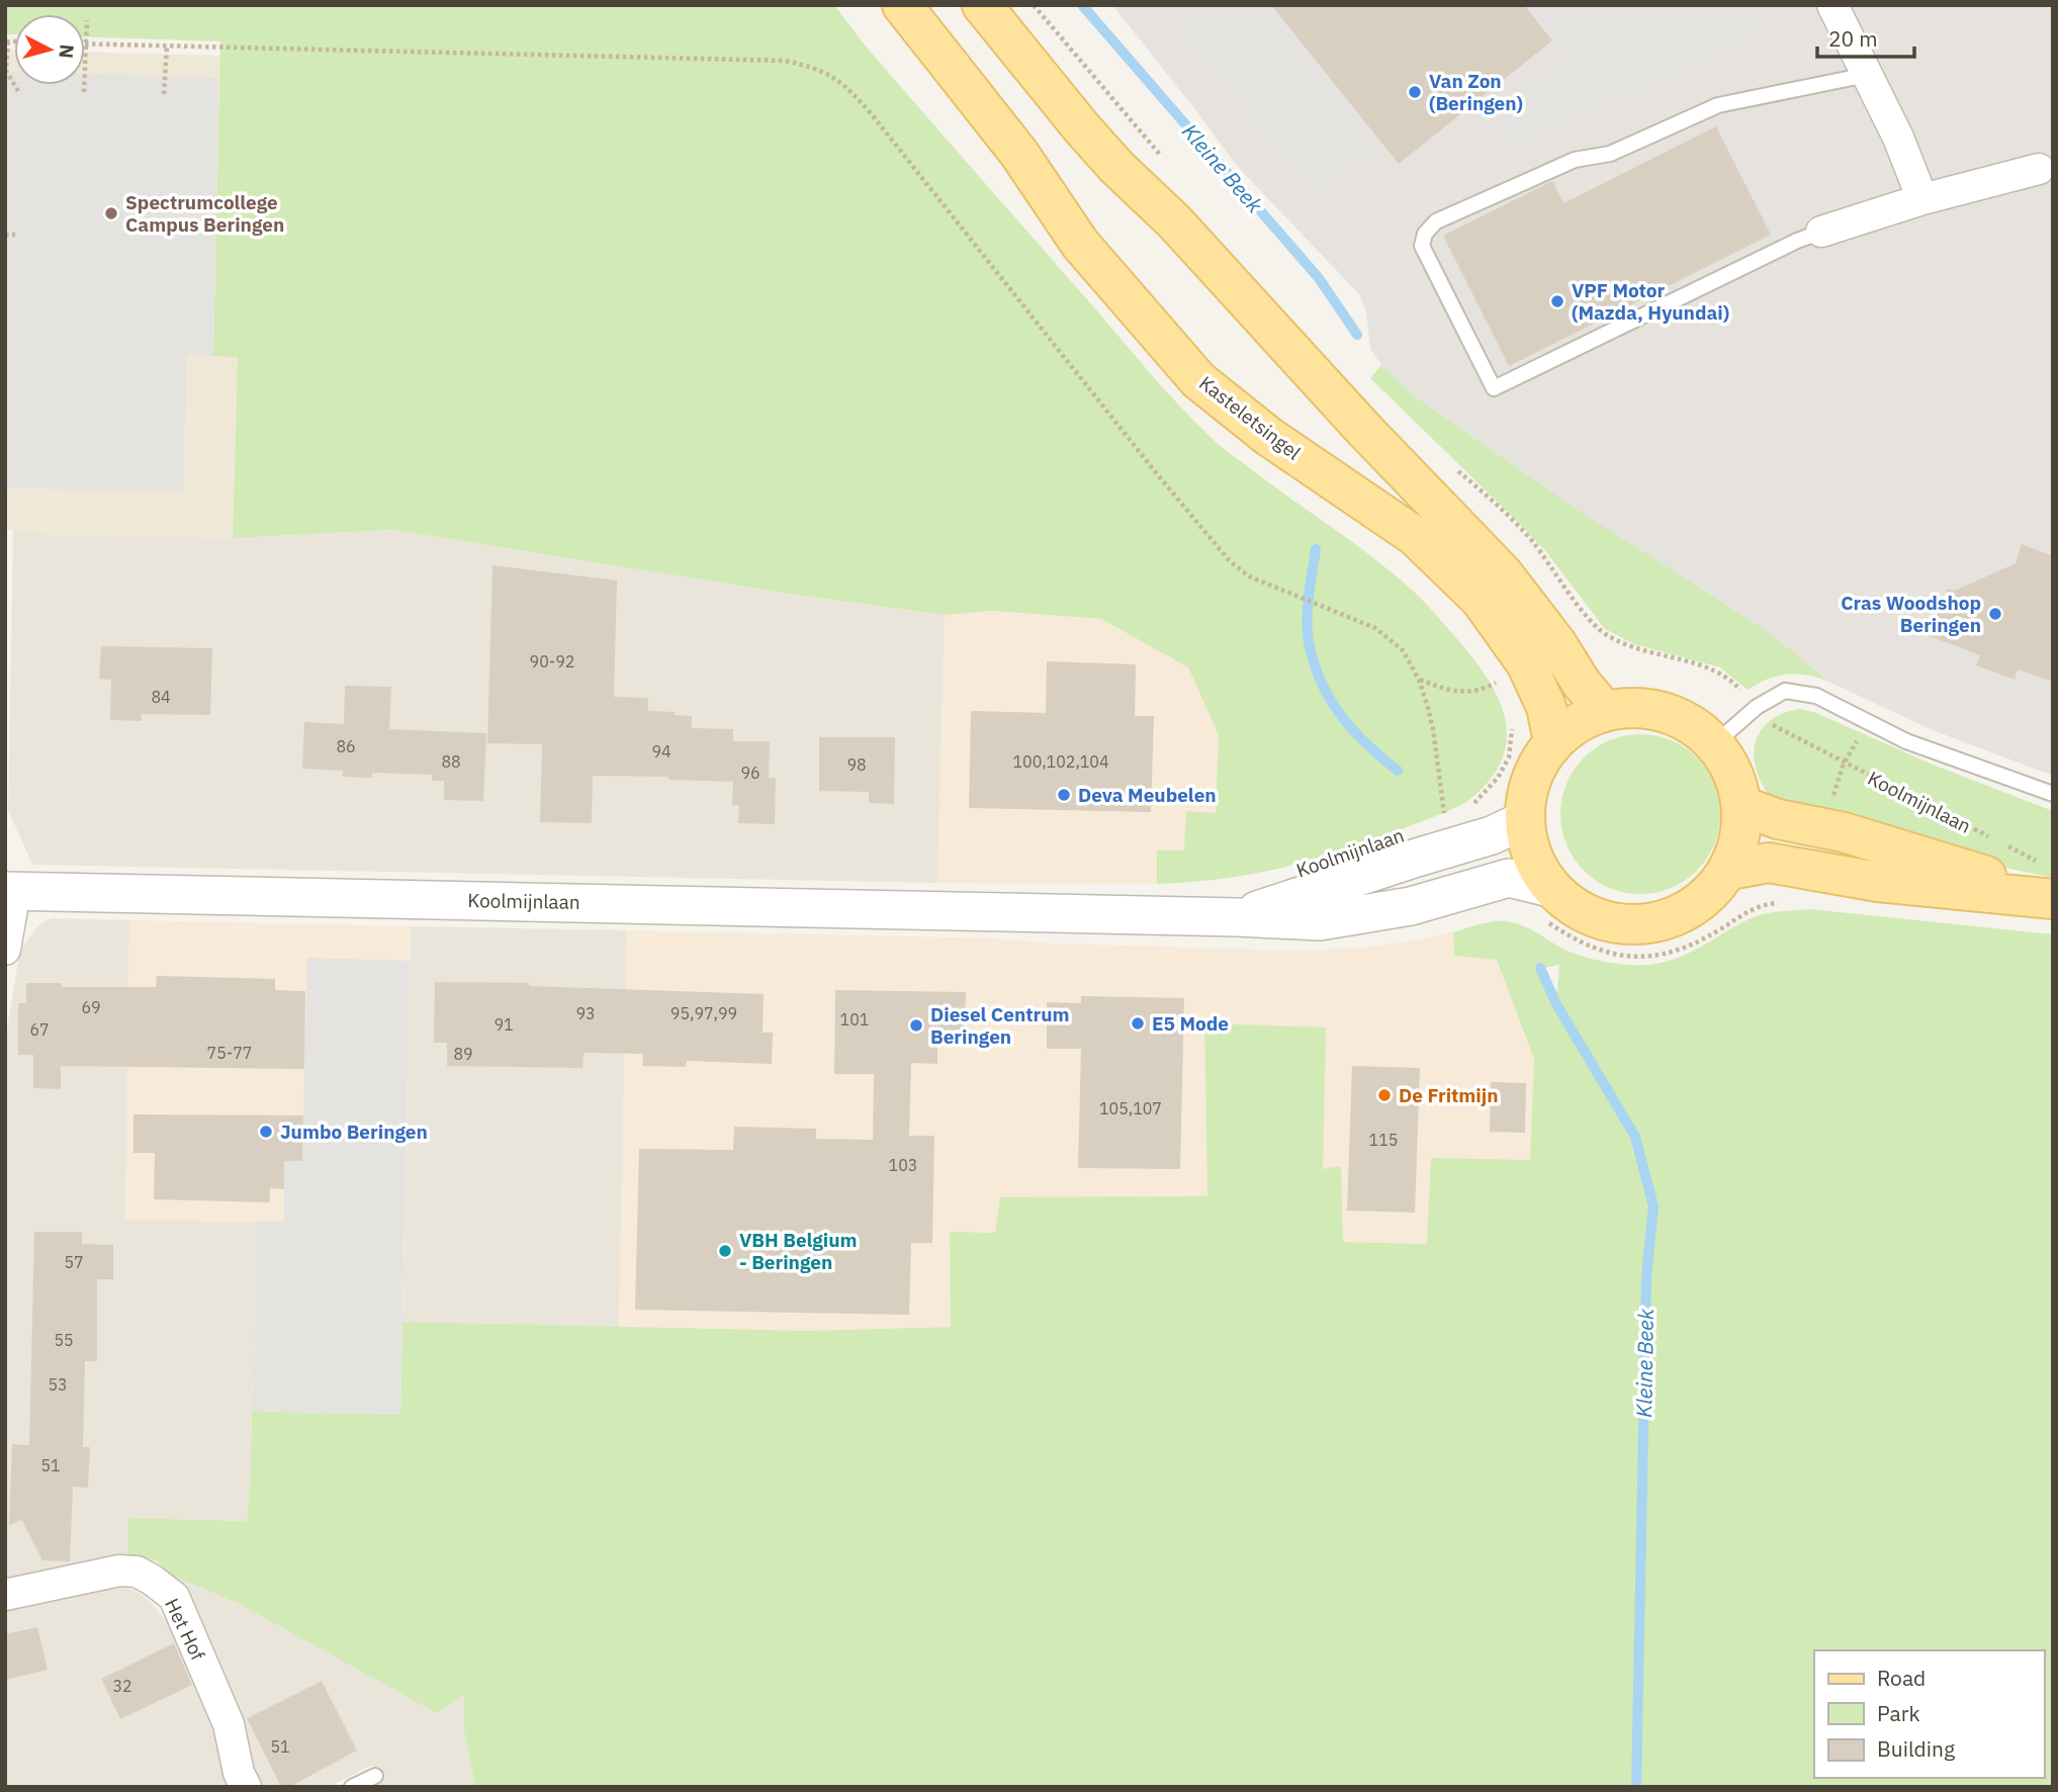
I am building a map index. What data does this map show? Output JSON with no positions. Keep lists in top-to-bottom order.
{
  "streets": {
    "main road": ["Kasteletsingel"],
    "street": ["Koolmijnlaan", "Het Hof"]
  },
  "crossings": [
    ["Kasteletsingel", "Koolmijnlaan"]
  ],
  "water": ["Kleine Beek"],
  "places": [
    "Van Zon (Beringen)",
    "Spectrumcollege Campus Beringen",
    "VPF Motor (Mazda, Hyundai)",
    "Cras Woodshop Beringen",
    "Deva Meubelen",
    "E5 Mode",
    "Diesel Centrum Beringen",
    "De Fritmijn",
    "Jumbo Beringen",
    "VBH Belgium - Beringen"
  ],
  "house_numbers": [
    "90-92",
    "84",
    "86",
    "94",
    "88",
    "100,102,104",
    "98",
    "96",
    "69",
    "93",
    "95,97,99",
    "101",
    "91",
    "67",
    "75-77",
    "89",
    "105,107",
    "115",
    "103",
    "57",
    "55",
    "53",
    "51",
    "32",
    "51"
  ],
  "legend": ["Road", "Park", "Building"],
  "scale_bar": "20 m",
  "north": "right"
}
